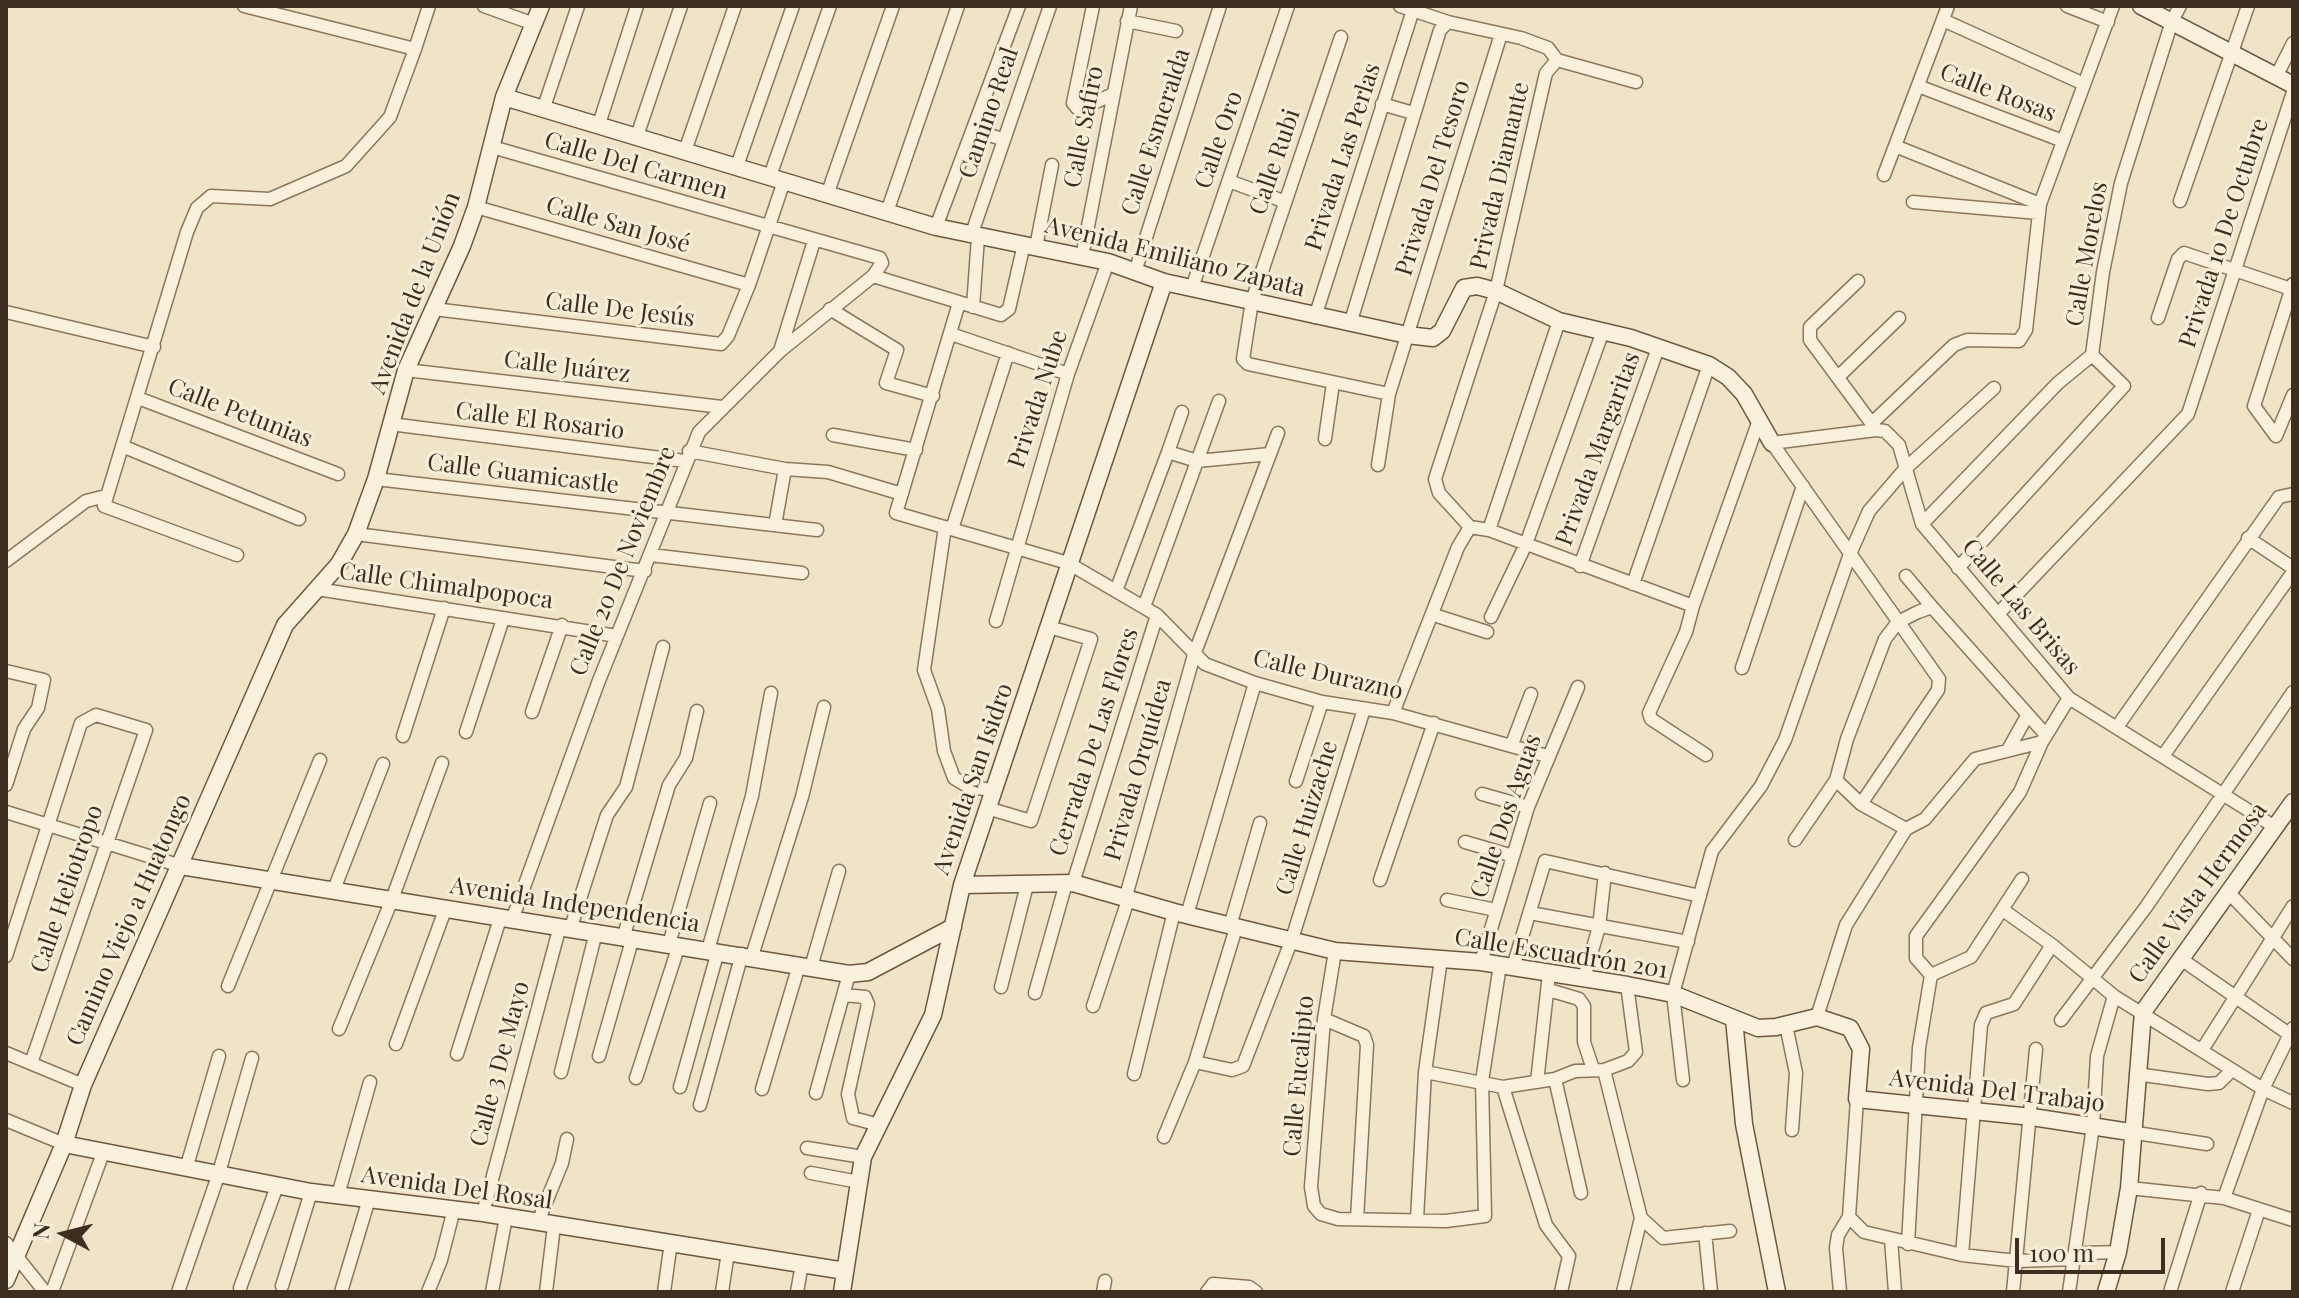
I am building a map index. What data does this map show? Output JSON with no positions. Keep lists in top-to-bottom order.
{
  "streets": {
    "main road": [
      "Avenida Emiliano Zapata",
      "Avenida de la Unión",
      "Avenida San Isidro",
      "Calle Vista Hermosa",
      "Avenida Independencia",
      "Camino Viejo a Huatongo",
      "Calle Escuadrón 201",
      "Avenida Del Trabajo",
      "Avenida Del Rosal"
    ],
    "street": [
      "Calle Rosas",
      "Camino Real",
      "Calle Safiro",
      "Calle Esmeralda",
      "Calle Oro",
      "Privada Las Perlas",
      "Calle Rubi",
      "Calle Del Carmen",
      "Privada Diamante",
      "Privada Del Tesoro",
      "Calle San José",
      "Privada 10 De Octubre",
      "Calle Morelos",
      "Calle De Jesús",
      "Calle Juárez",
      "Privada Nube",
      "Calle Petunias",
      "Calle El Rosario",
      "Privada Margaritas",
      "Calle Guamicastle",
      "Calle 20 De Noviembre",
      "Calle Chimalpopoca",
      "Calle Las Brisas",
      "Calle Durazno",
      "Cerrada De Las Flores",
      "Privada Orquídea",
      "Calle Dos Aguas",
      "Calle Huizache",
      "Calle Heliotropo",
      "Calle 3 De Mayo",
      "Calle Eucalipto"
    ]
  },
  "crossings": [
    ["Camino Real", "Avenida Emiliano Zapata"],
    ["Camino Real", "Calle El Rosario"],
    ["Camino Real", "Calle Durazno"],
    ["Calle Safiro", "Avenida Emiliano Zapata"],
    ["Calle Esmeralda", "Avenida Emiliano Zapata"],
    ["Calle Oro", "Avenida Emiliano Zapata"],
    ["Privada Las Perlas", "Avenida Emiliano Zapata"],
    ["Calle Rubi", "Avenida Emiliano Zapata"],
    ["Calle Del Carmen", "Avenida de la Unión"],
    ["Calle Del Carmen", "Calle De Jesús"],
    ["Privada Diamante", "Avenida Emiliano Zapata"],
    ["Privada Del Tesoro", "Avenida Emiliano Zapata"],
    ["Calle San José", "Avenida de la Unión"],
    ["Calle San José", "Calle De Jesús"],
    ["Privada 10 De Octubre", "Calle Las Brisas"],
    ["Calle Morelos", "Calle Las Brisas"],
    ["Avenida Emiliano Zapata", "Avenida de la Unión"],
    ["Avenida Emiliano Zapata", "Calle De Jesús"],
    ["Avenida Emiliano Zapata", "Privada Nube"],
    ["Avenida Emiliano Zapata", "Avenida San Isidro"],
    ["Avenida de la Unión", "Calle De Jesús"],
    ["Avenida de la Unión", "Calle Juárez"],
    ["Avenida de la Unión", "Calle El Rosario"],
    ["Avenida de la Unión", "Calle Guamicastle"],
    ["Avenida de la Unión", "Calle Chimalpopoca"],
    ["Avenida de la Unión", "Camino Viejo a Huatongo"],
    ["Calle Juárez", "Calle 20 De Noviembre"],
    ["Privada Nube", "Calle Durazno"],
    ["Calle El Rosario", "Calle 20 De Noviembre"],
    ["Calle Guamicastle", "Calle 20 De Noviembre"],
    ["Calle 20 De Noviembre", "Calle Chimalpopoca"],
    ["Calle 20 De Noviembre", "Avenida Independencia"],
    ["Calle Chimalpopoca", "Camino Viejo a Huatongo"],
    ["Calle Las Brisas", "Calle Vista Hermosa"],
    ["Calle Durazno", "Cerrada De Las Flores"],
    ["Calle Durazno", "Privada Orquídea"],
    ["Calle Durazno", "Avenida San Isidro"],
    ["Calle Durazno", "Calle Dos Aguas"],
    ["Calle Durazno", "Calle Huizache"],
    ["Cerrada De Las Flores", "Calle Escuadrón 201"],
    ["Privada Orquídea", "Calle Escuadrón 201"],
    ["Avenida San Isidro", "Avenida Independencia"],
    ["Avenida San Isidro", "Calle Escuadrón 201"],
    ["Avenida San Isidro", "Avenida Del Rosal"],
    ["Calle Dos Aguas", "Calle Escuadrón 201"],
    ["Calle Huizache", "Calle Escuadrón 201"],
    ["Avenida Independencia", "Camino Viejo a Huatongo"],
    ["Avenida Independencia", "Calle 3 De Mayo"],
    ["Camino Viejo a Huatongo", "Avenida Del Rosal"],
    ["Calle Escuadrón 201", "Calle Eucalipto"],
    ["Calle 3 De Mayo", "Avenida Del Rosal"]
  ],
  "scale_bar": "100 m",
  "north": "left"
}
